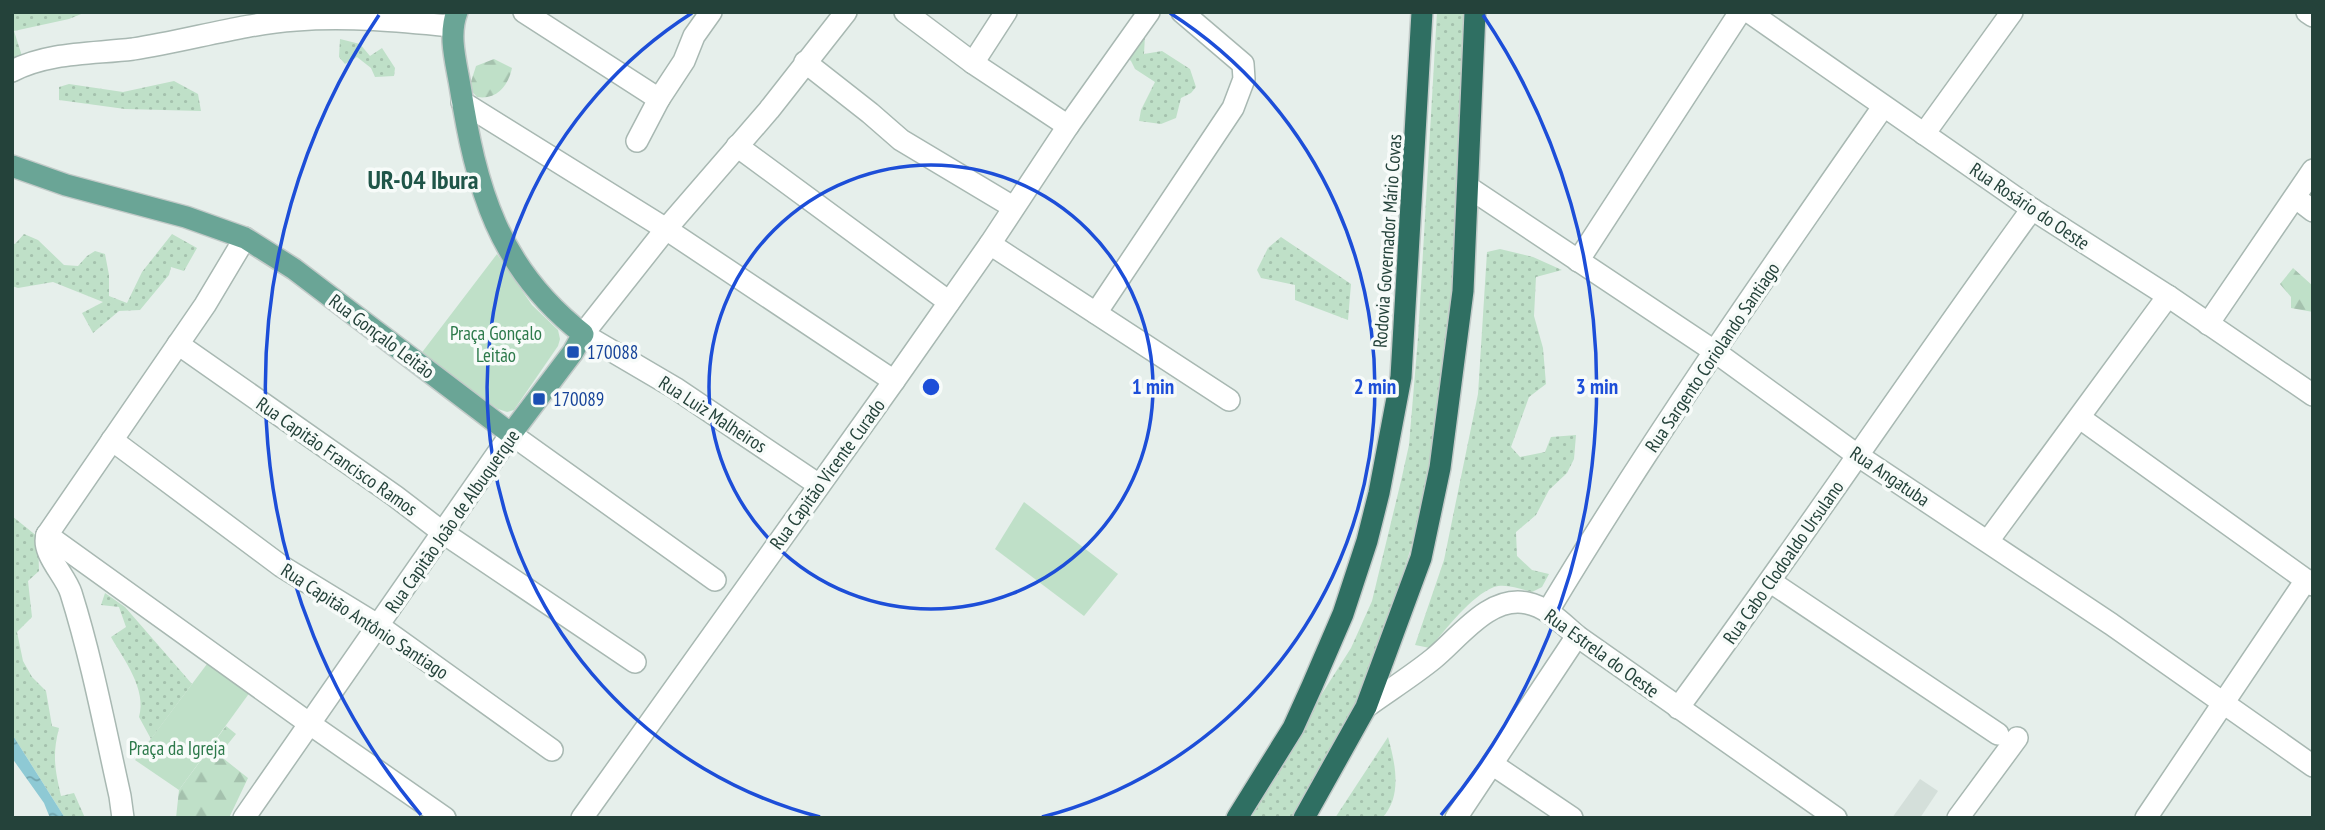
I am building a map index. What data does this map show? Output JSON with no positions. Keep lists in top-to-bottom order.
{
  "streets": {
    "highway": ["Rodovia Governador Mário Covas"],
    "main road": ["Rua Gonçalo Leitão", "Rua Luiz Malheiros", "Rua Capitão João de Albuquerque"],
    "street": [
      "Rua Rosário do Oeste",
      "Rua Sargento Coriolando Santiago",
      "Rua Capitão Francisco Ramos",
      "Rua Capitão Vicente Curado",
      "Rua Angatuba",
      "Rua Cabo Clodoaldo Ursulano",
      "Rua Capitão Antônio Santiago",
      "Rua Estrela do Oeste"
    ]
  },
  "crossings": [
    ["Rua Rosário do Oeste", "Rua Sargento Coriolando Santiago"],
    ["Rua Rosário do Oeste", "Rua Cabo Clodoaldo Ursulano"],
    ["Rua Gonçalo Leitão", "Rua Capitão João de Albuquerque"],
    ["Rua Sargento Coriolando Santiago", "Rua Angatuba"],
    ["Rua Sargento Coriolando Santiago", "Rua Estrela do Oeste"],
    ["Rua Luiz Malheiros", "Rua Capitão Vicente Curado"],
    ["Rua Luiz Malheiros", "Rua Capitão João de Albuquerque"],
    ["Rua Capitão Francisco Ramos", "Rua Capitão João de Albuquerque"],
    ["Rua Angatuba", "Rua Cabo Clodoaldo Ursulano"],
    ["Rua Capitão João de Albuquerque", "Rua Capitão Antônio Santiago"],
    ["Rua Cabo Clodoaldo Ursulano", "Rua Estrela do Oeste"]
  ],
  "districts": ["UR-04 Ibura"],
  "parks": ["Praça Gonçalo Leitão", "Praça da Igreja"],
  "places": {
    "transit": ["170088", "170089"]
  },
  "rings": ["1 min", "2 min", "3 min"]
}
